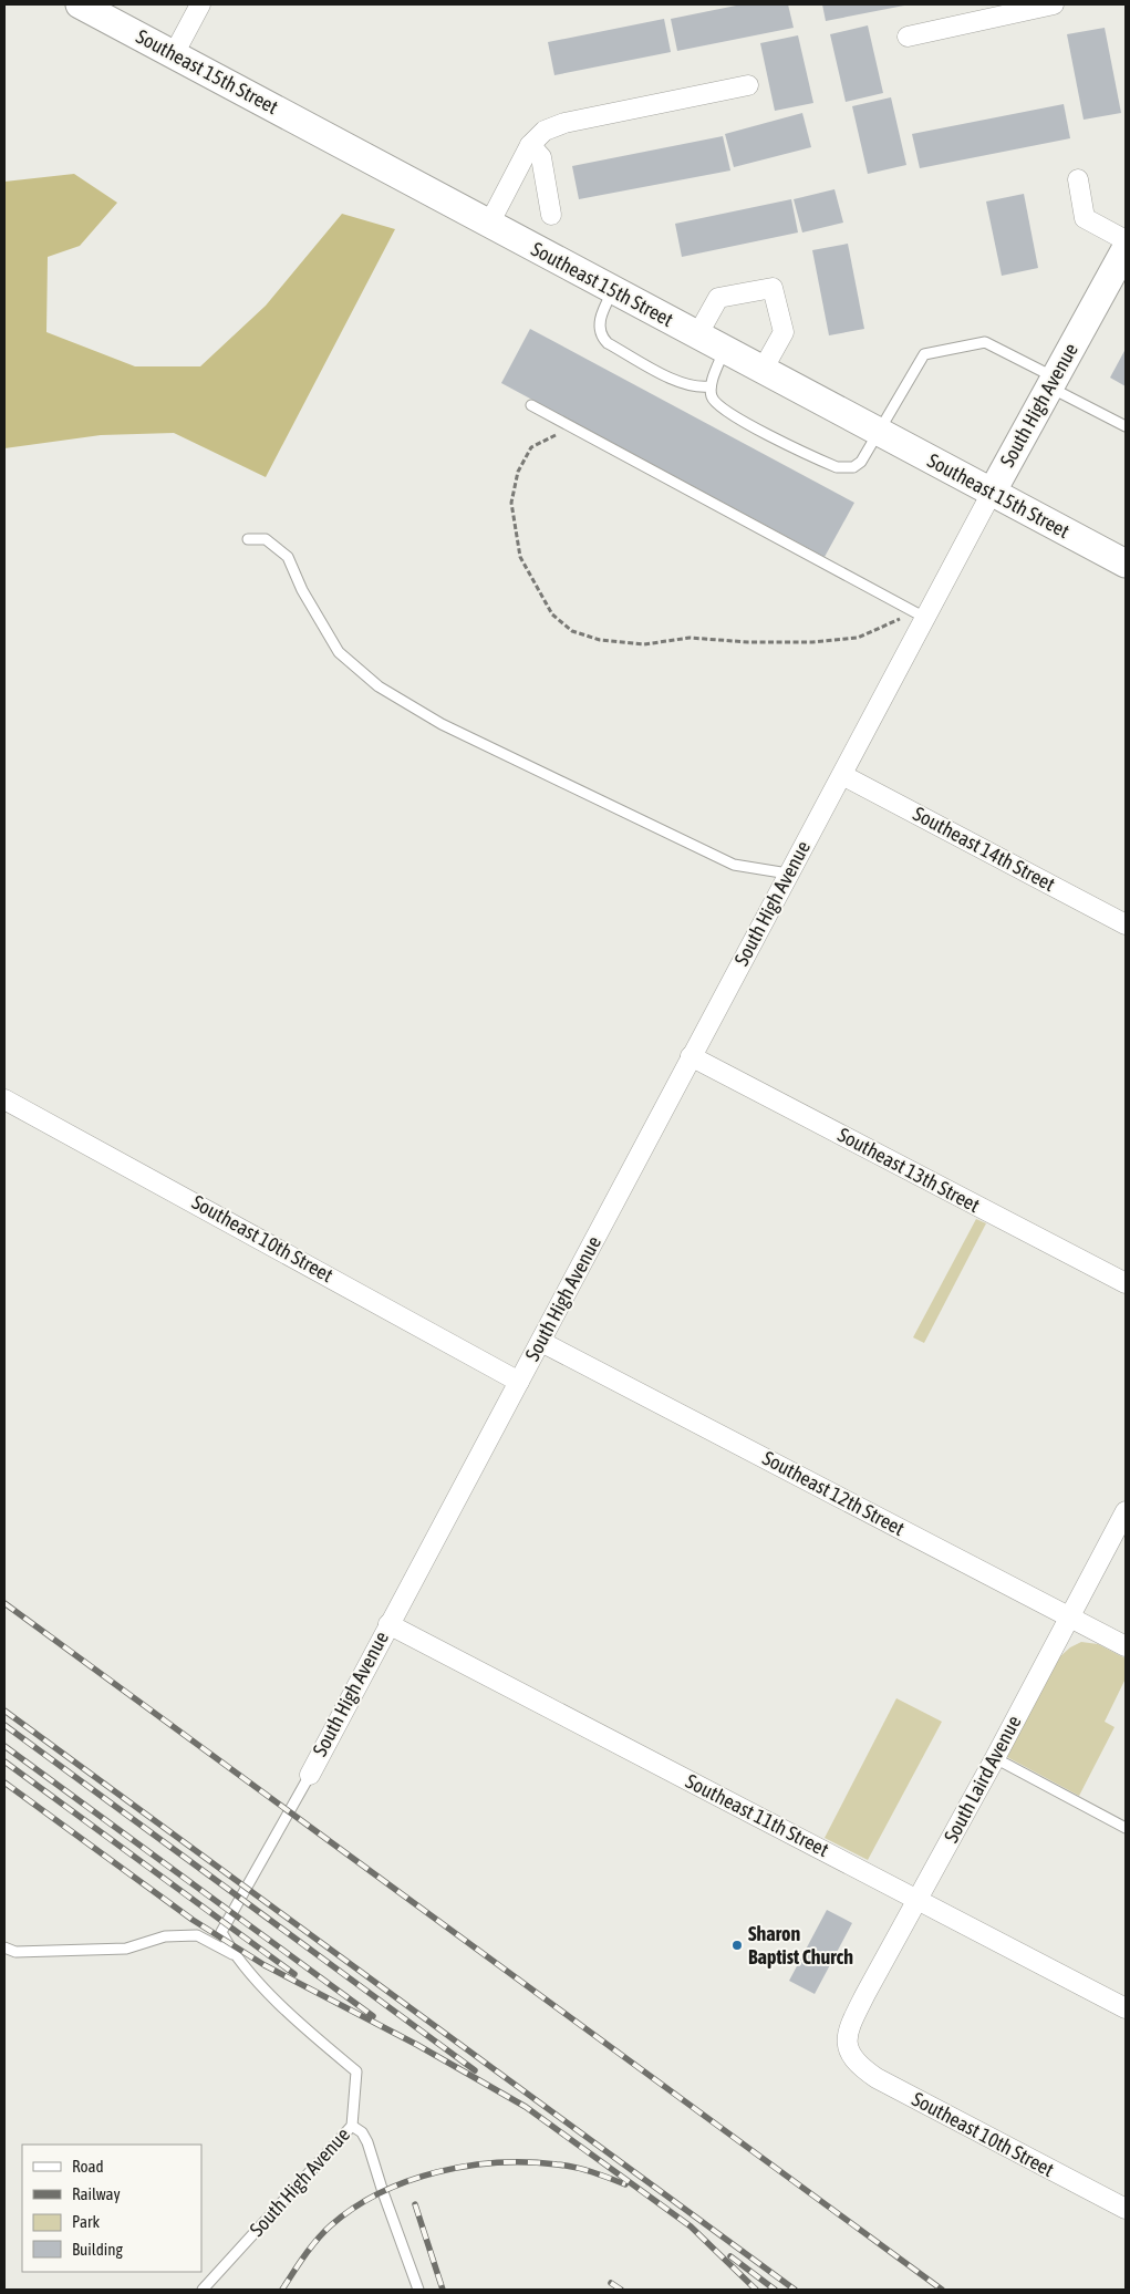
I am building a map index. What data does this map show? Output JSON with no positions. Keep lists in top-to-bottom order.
{
  "streets": {
    "main road": ["Southeast 15th Street", "South High Avenue"],
    "street": [
      "Southeast 14th Street",
      "Southeast 13th Street",
      "Southeast 10th Street",
      "Southeast 12th Street",
      "South Laird Avenue",
      "Southeast 11th Street"
    ]
  },
  "crossings": [
    ["Southeast 15th Street", "South High Avenue"],
    ["South High Avenue", "Southeast 14th Street"],
    ["South High Avenue", "Southeast 13th Street"],
    ["South High Avenue", "Southeast 10th Street"],
    ["South High Avenue", "Southeast 12th Street"],
    ["South High Avenue", "Southeast 11th Street"],
    ["Southeast 10th Street", "South Laird Avenue"],
    ["Southeast 12th Street", "South Laird Avenue"],
    ["South Laird Avenue", "Southeast 11th Street"]
  ],
  "places": ["Sharon Baptist Church"],
  "legend": [
    "Road",
    "Railway",
    "Park",
    "Building"
  ]
}
